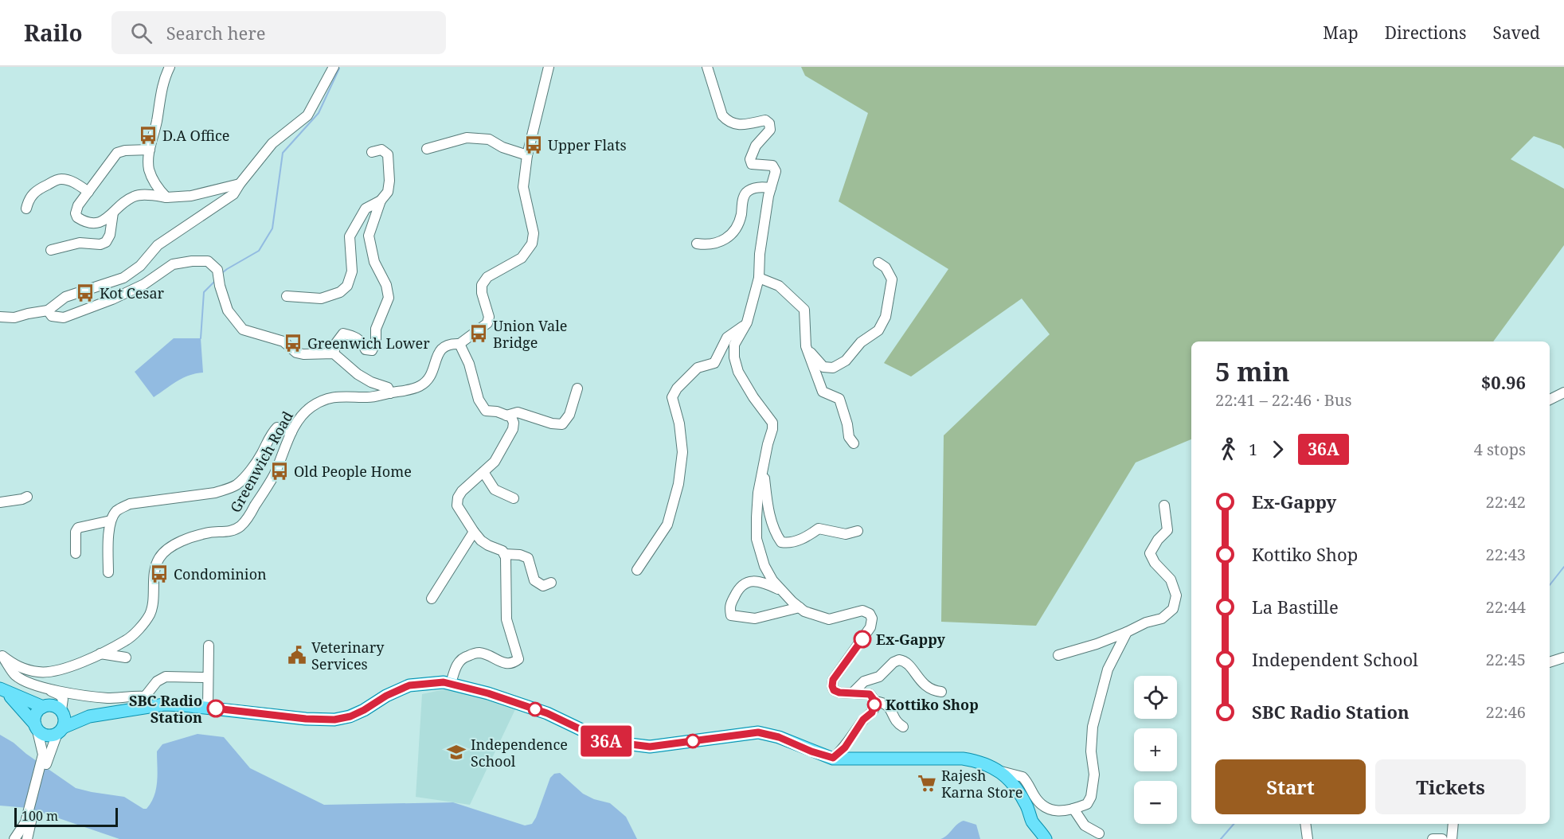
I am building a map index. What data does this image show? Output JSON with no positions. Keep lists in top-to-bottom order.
{
  "streets": {
    "street": ["Greenwich Road"]
  },
  "places": {
    "bus stop": [
      "D.A Office",
      "Upper Flats",
      "Kot Cesar",
      "Union Vale Bridge",
      "Greenwich Lower",
      "Old People Home",
      "Condominion"
    ],
    "other": ["Ex-Gappy", "Kottiko Shop", "SBC Radio Station"],
    "public building": ["Veterinary Services"],
    "school or university": ["Independence School"],
    "supermarket": ["Rajesh Karna Store"]
  },
  "lines": ["bus line 36A"],
  "scale_bar": "100 m",
  "page": {
    "header": "Railo",
    "search": "Search here",
    "nav": ["Map", "Directions", "Saved"],
    "on_map": "36A",
    "heading": ["5 min", "22:41 – 22:46 · Bus", "$0.96"],
    "legs": ["1", "36A", "4 stops"],
    "list": [
      {
        "name": "Ex-Gappy",
        "value": "22:42"
      },
      {
        "name": "Kottiko Shop",
        "value": "22:43"
      },
      {
        "name": "La Bastille",
        "value": "22:44"
      },
      {
        "name": "Independent School",
        "value": "22:45"
      },
      {
        "name": "SBC Radio Station",
        "value": "22:46"
      }
    ],
    "map_buttons": ["+", "−"],
    "buttons": ["Start", "Tickets"],
    "scale": "100 m"
  }
}
